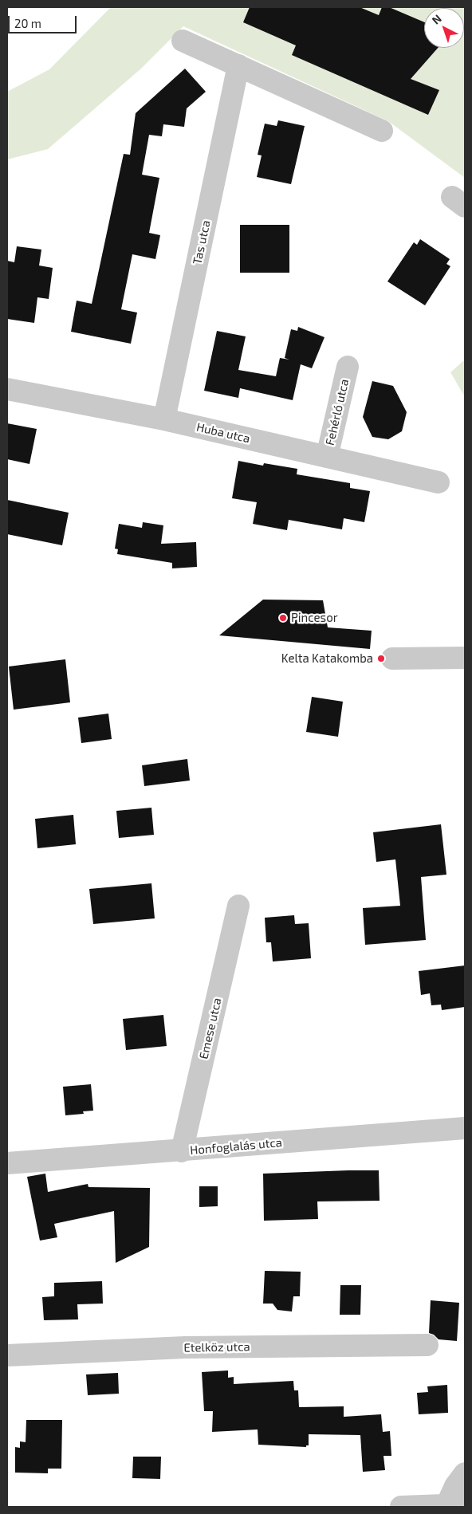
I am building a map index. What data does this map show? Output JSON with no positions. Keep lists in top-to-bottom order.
{
  "streets": {
    "street": [
      "Tas utca",
      "Fehérló utca",
      "Huba utca",
      "Emese utca",
      "Honfoglalás utca",
      "Etelköz utca"
    ]
  },
  "crossings": [
    ["Tas utca", "Huba utca"],
    ["Fehérló utca", "Huba utca"],
    ["Emese utca", "Honfoglalás utca"]
  ],
  "places": ["Pincesor", "Kelta Katakomba"],
  "scale_bar": "20 m",
  "north": "top left"
}
